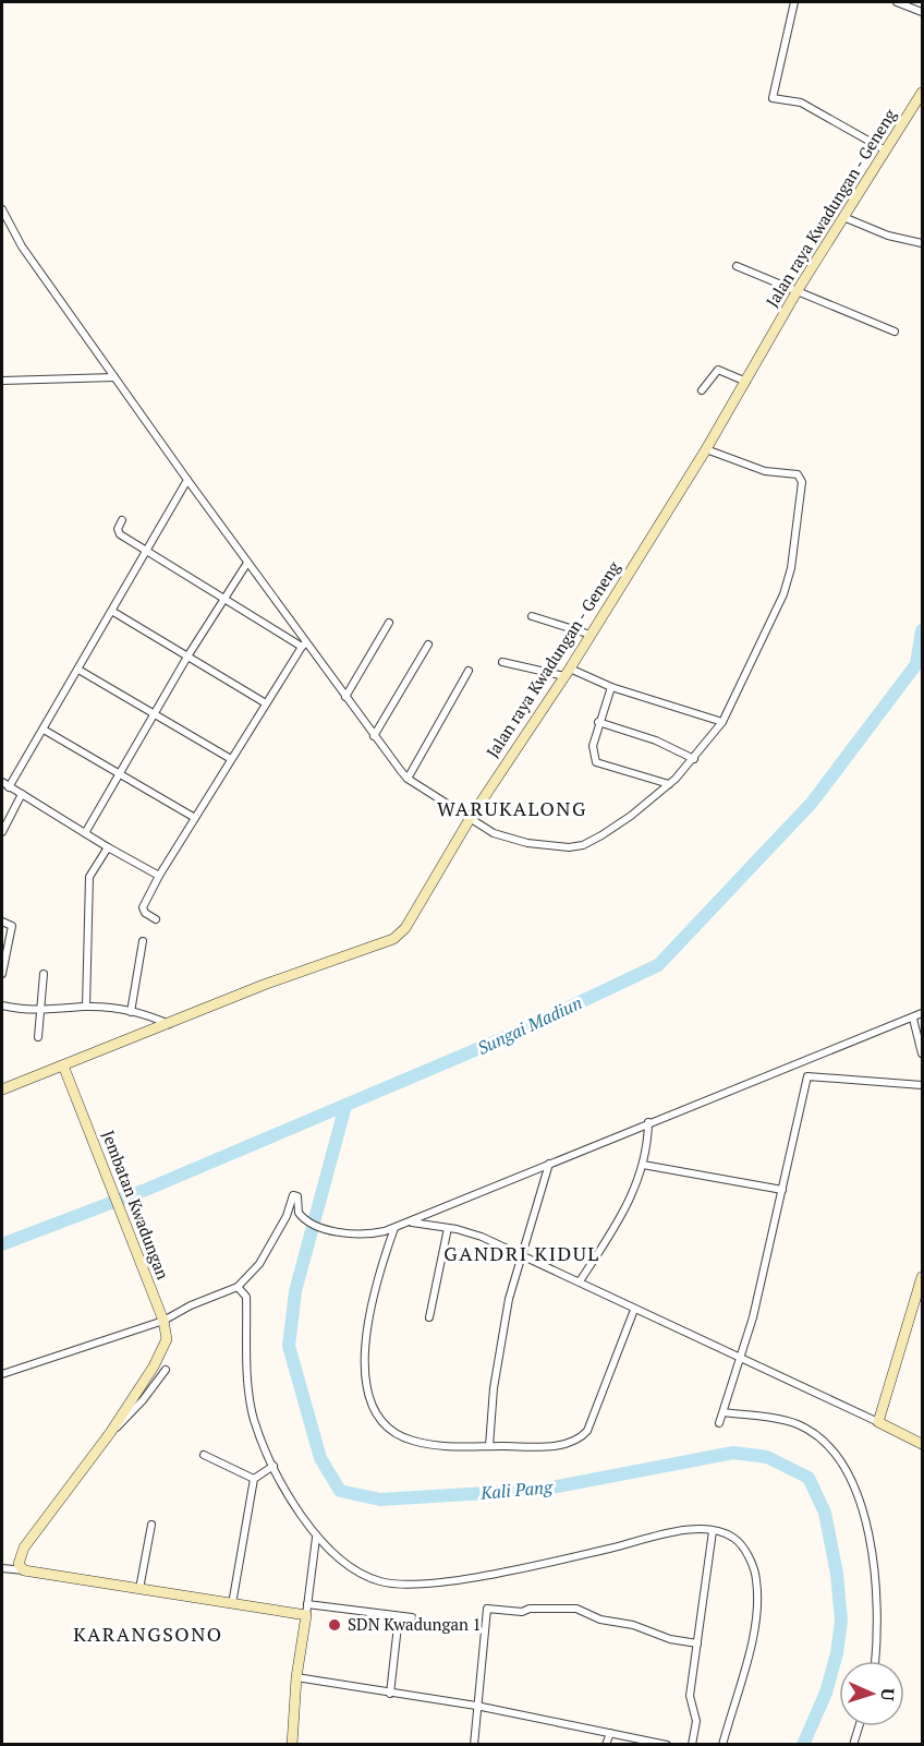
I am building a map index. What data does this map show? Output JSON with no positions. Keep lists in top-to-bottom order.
{
  "streets": {
    "main road": ["Jalan raya Kwadungan - Geneng", "Jembatan Kwadungan"]
  },
  "crossings": [
    ["Jalan raya Kwadungan - Geneng", "Jembatan Kwadungan"]
  ],
  "districts": ["WARUKALONG", "GANDRI KIDUL", "KARANGSONO"],
  "water": ["Sungai Madiun", "Kali Pang"],
  "places": ["SDN Kwadungan 1"],
  "north": "right"
}
